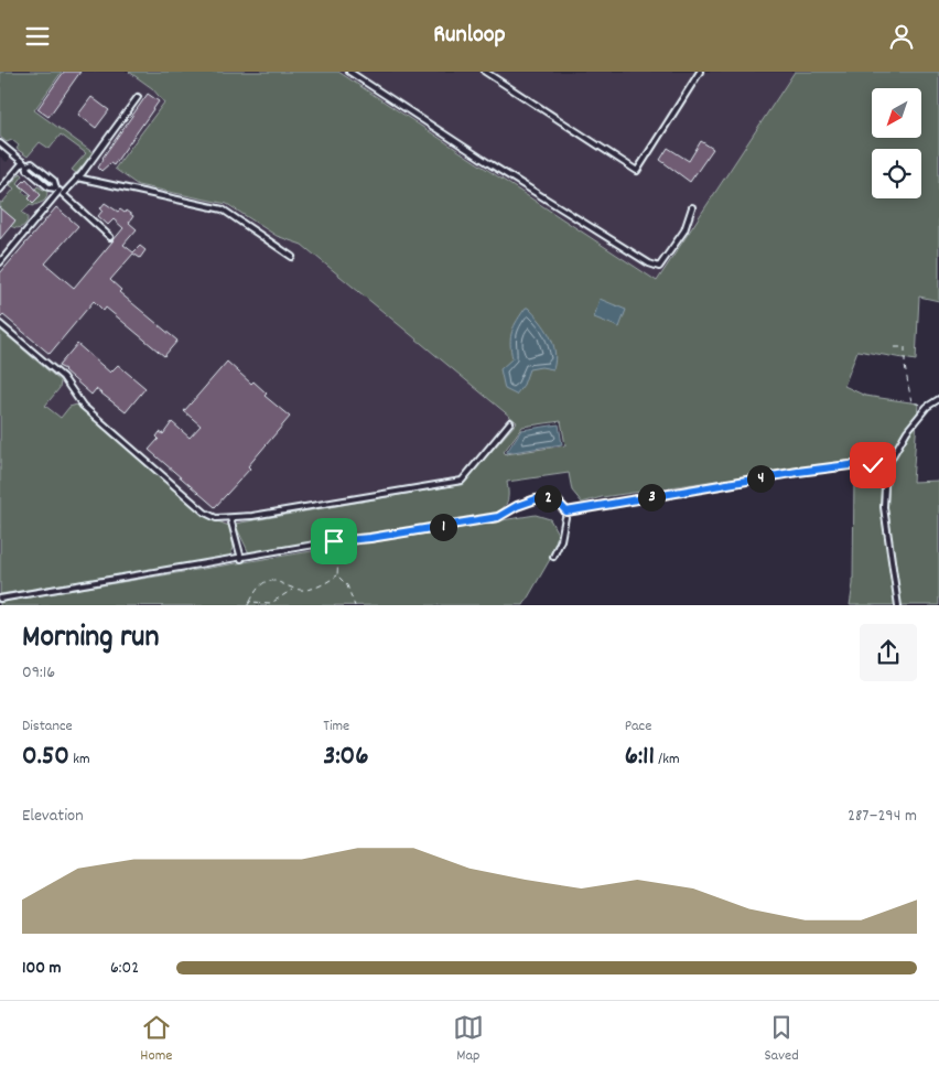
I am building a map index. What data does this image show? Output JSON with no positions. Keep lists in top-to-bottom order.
{
  "north": "bottom left",
  "page": {
    "header": "Runloop",
    "pins": [
      "4",
      "3",
      "2",
      "1"
    ],
    "heading": ["Morning run", "09:16"],
    "stats": [
      ["Distance", "0.50 km"],
      ["Time", "3:06"],
      ["Pace", "6:11 /km"]
    ],
    "chart": ["Elevation", "287–294 m"],
    "list": [
      {
        "name": "100 m",
        "note": "6:02"
      }
    ],
    "tabs": ["Home", "Map", "Saved"]
  }
}
